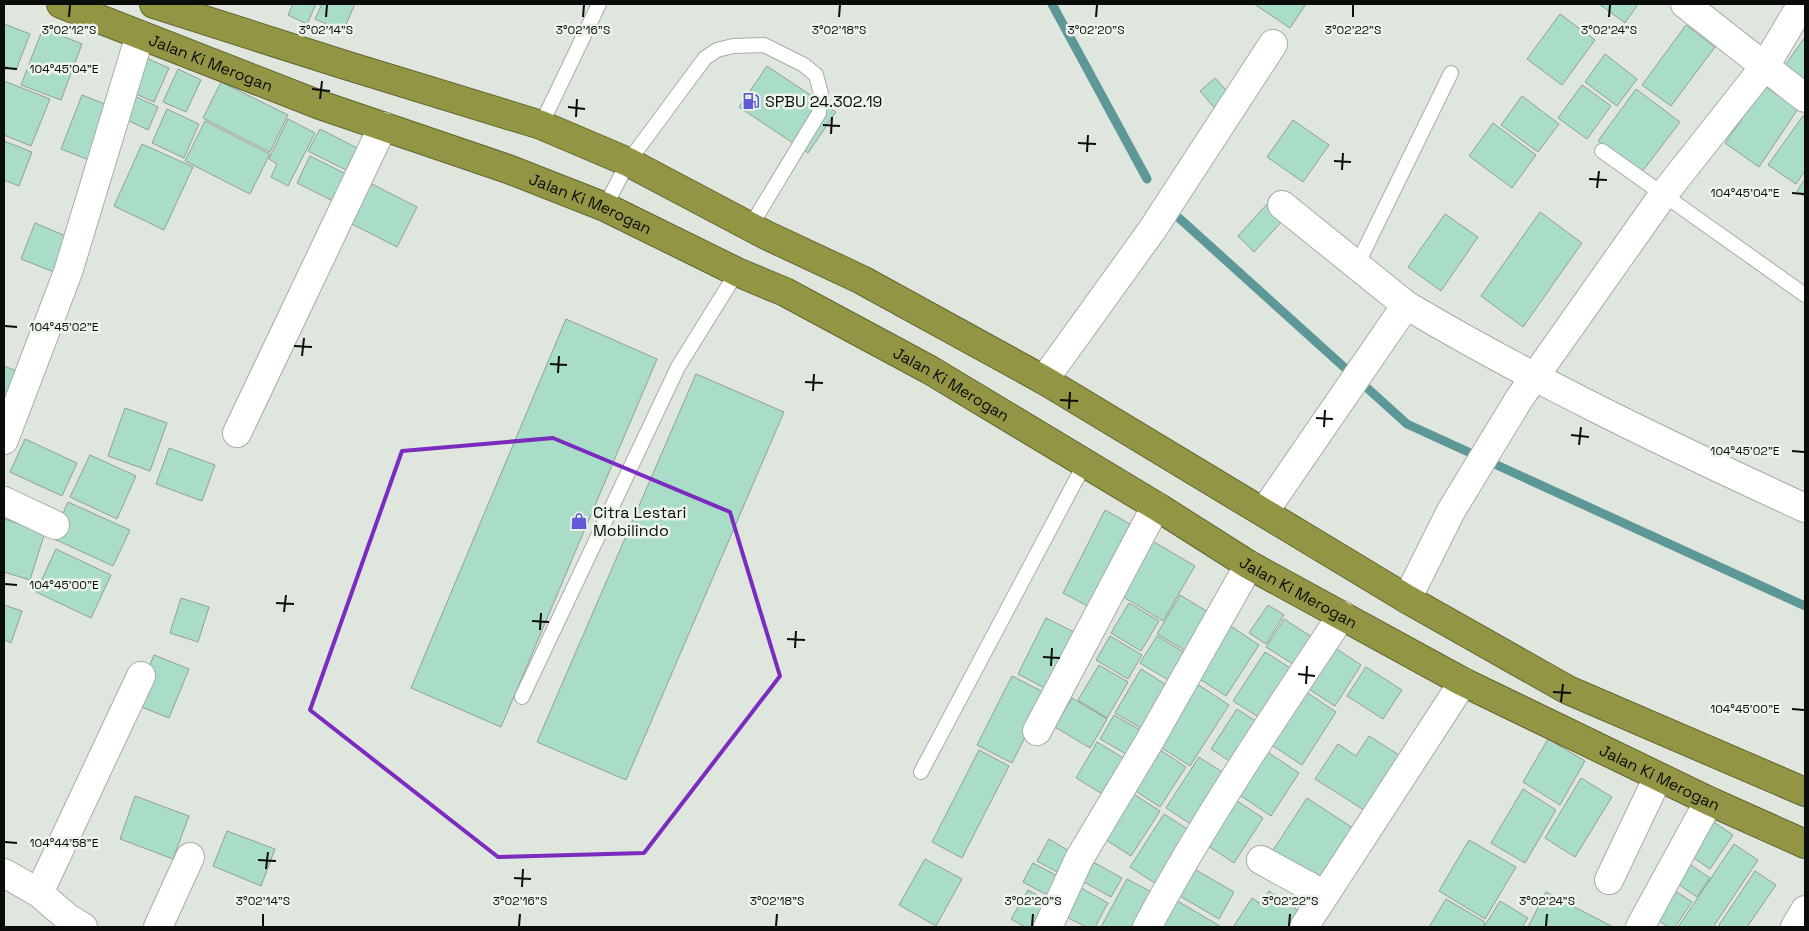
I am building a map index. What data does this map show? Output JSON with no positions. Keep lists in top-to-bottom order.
{
  "streets": {
    "highway": ["Jalan Ki Merogan"]
  },
  "places": {
    "fuel station": ["SPBU 24.302.19"],
    "shop": ["Citra Lestari Mobilindo"]
  },
  "coordinates": [
    "3°02'12\"S",
    "3°02'14\"S",
    "3°02'16\"S",
    "3°02'18\"S",
    "3°02'20\"S",
    "3°02'22\"S",
    "3°02'24\"S",
    "104°45'04\"E",
    "104°45'02\"E",
    "104°45'00\"E",
    "104°44'58\"E"
  ]
}
